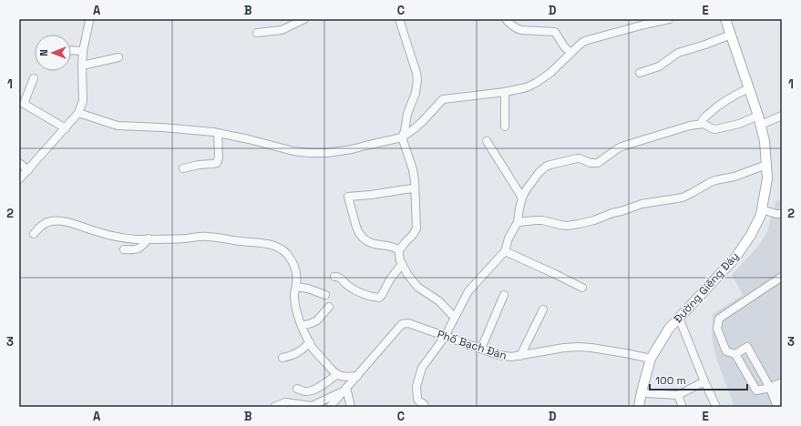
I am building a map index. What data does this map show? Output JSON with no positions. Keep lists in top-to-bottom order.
{
  "streets": {
    "main road": ["Đường Giếng Đáy"],
    "street": ["Phố Bạch Đàn"]
  },
  "crossings": [
    ["Đường Giếng Đáy", "Phố Bạch Đàn"]
  ],
  "scale_bar": "100 m",
  "north": "left",
  "grid": {
    "columns": [
      "A",
      "B",
      "C",
      "D",
      "E"
    ],
    "rows": ["1", "2", "3"]
  }
}
